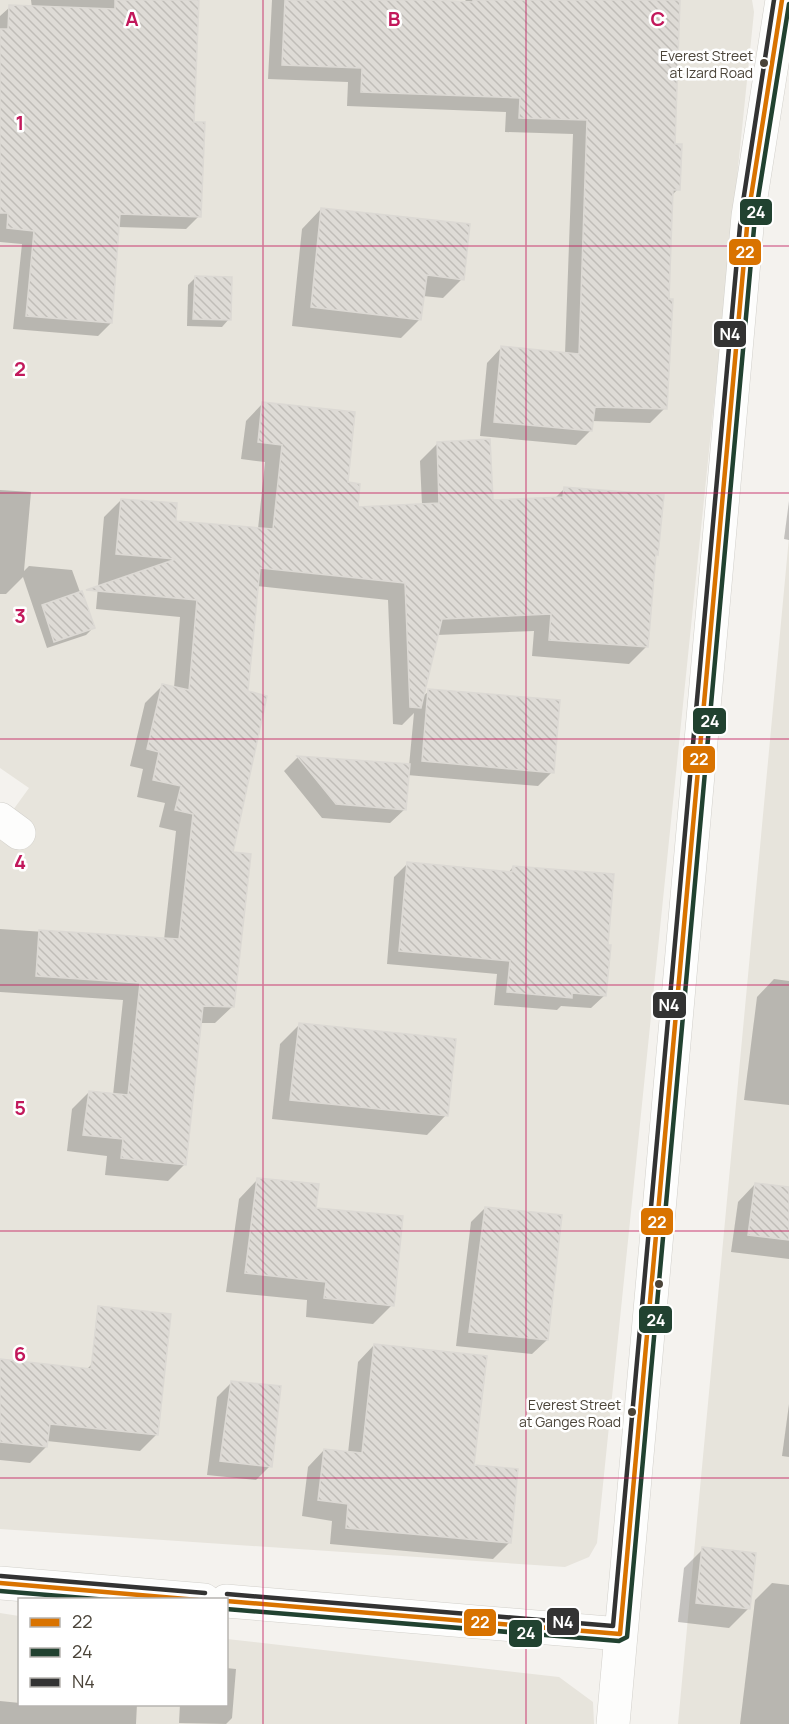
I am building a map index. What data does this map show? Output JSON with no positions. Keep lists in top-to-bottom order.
{
  "places": ["Everest Street at Izard Road", "Everest Street at Ganges Road"],
  "lines": ["transit line 22", "transit line N4", "transit line 24"],
  "legend": ["22", "24", "N4"],
  "grid": {
    "columns": ["A", "B", "C"],
    "rows": [
      "1",
      "2",
      "3",
      "4",
      "5",
      "6"
    ]
  }
}
